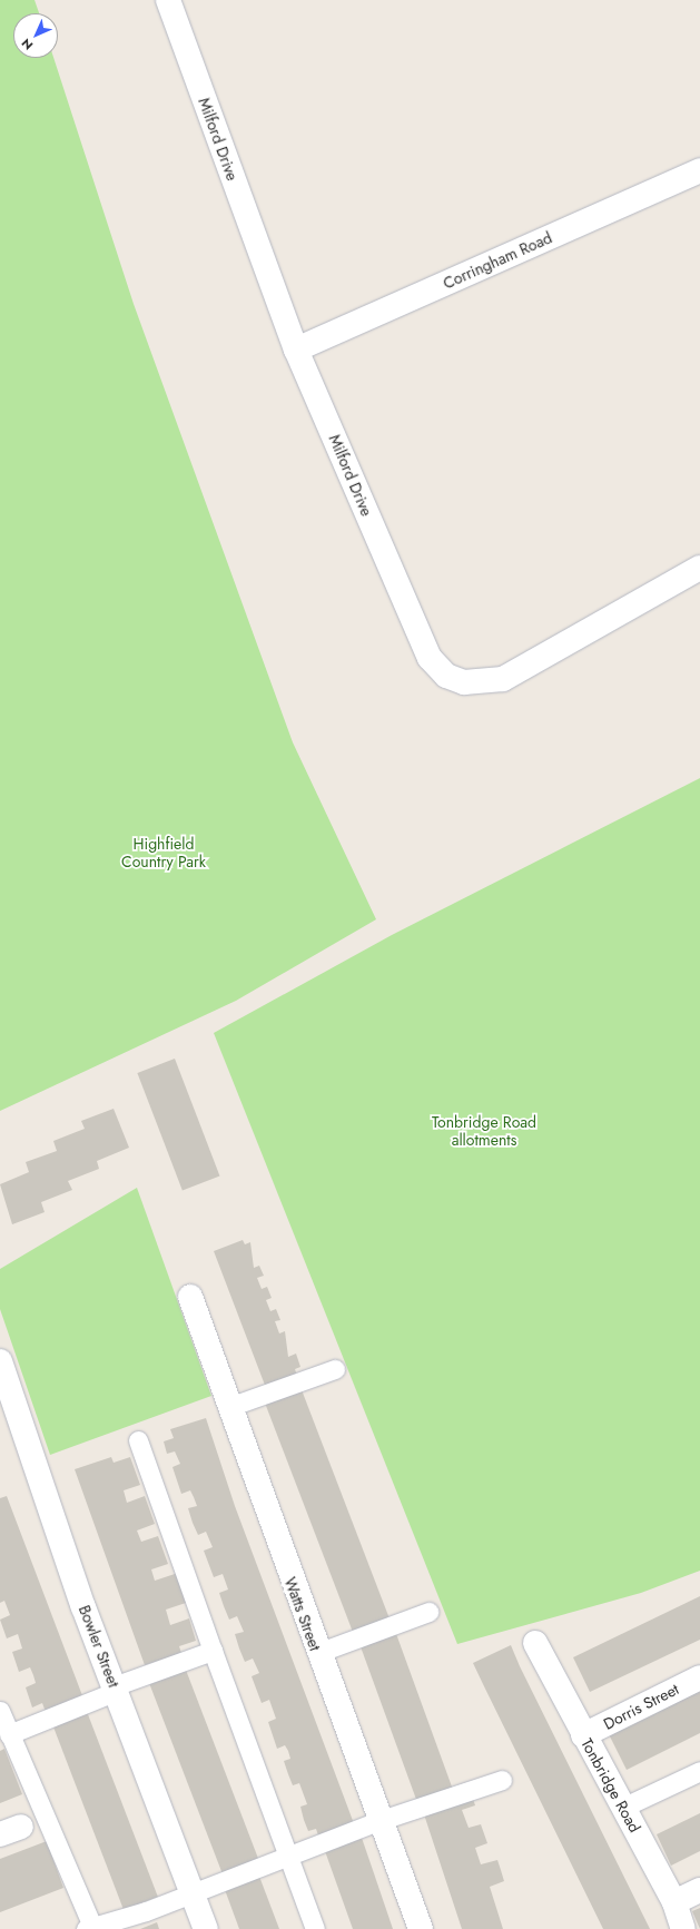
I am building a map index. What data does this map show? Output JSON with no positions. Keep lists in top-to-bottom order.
{
  "streets": {
    "street": [
      "Milford Drive",
      "Corringham Road",
      "Watts Street",
      "Bowler Street",
      "Dorris Street",
      "Tonbridge Road"
    ]
  },
  "crossings": [
    ["Milford Drive", "Corringham Road"],
    ["Dorris Street", "Tonbridge Road"]
  ],
  "parks": ["Highfield Country Park", "Tonbridge Road allotments"],
  "north": "bottom left"
}
